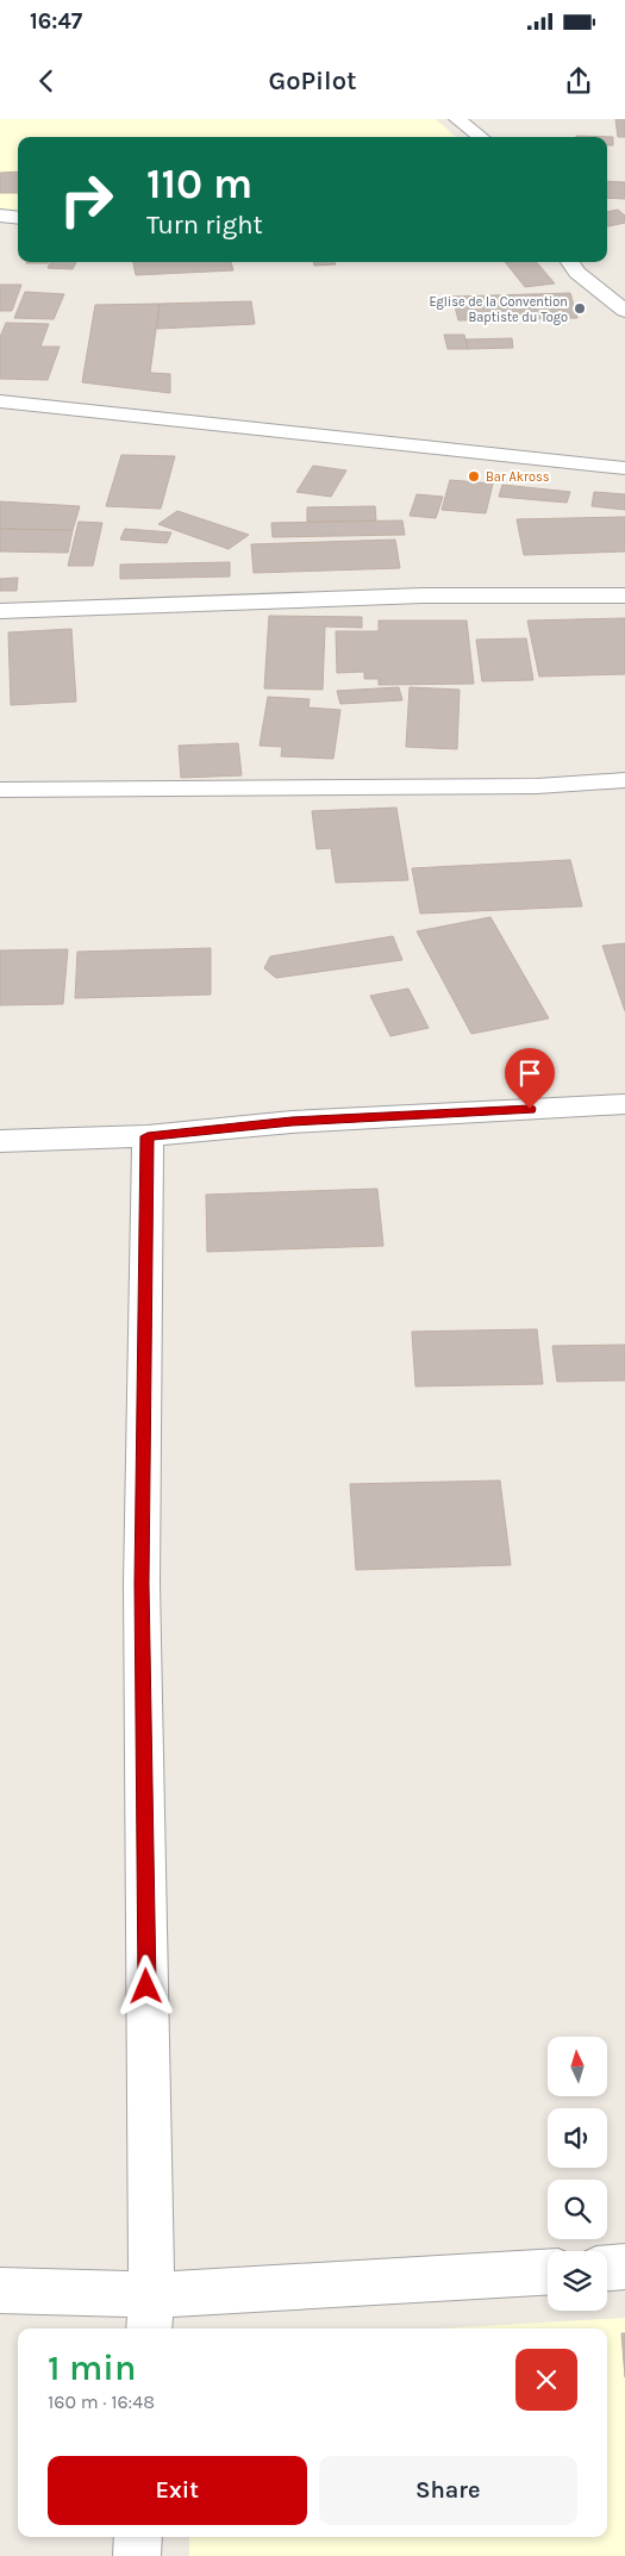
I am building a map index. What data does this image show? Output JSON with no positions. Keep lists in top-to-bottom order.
{
  "places": ["Eglise de la Convention Baptiste du Togo", "Bar Akross"],
  "north": "top",
  "page": {
    "status": "16:47",
    "header": "GoPilot",
    "turn": ["110 m", "Turn right"],
    "heading": ["1 min", "160 m · 16:48"],
    "buttons": ["Exit", "Share"]
  }
}
